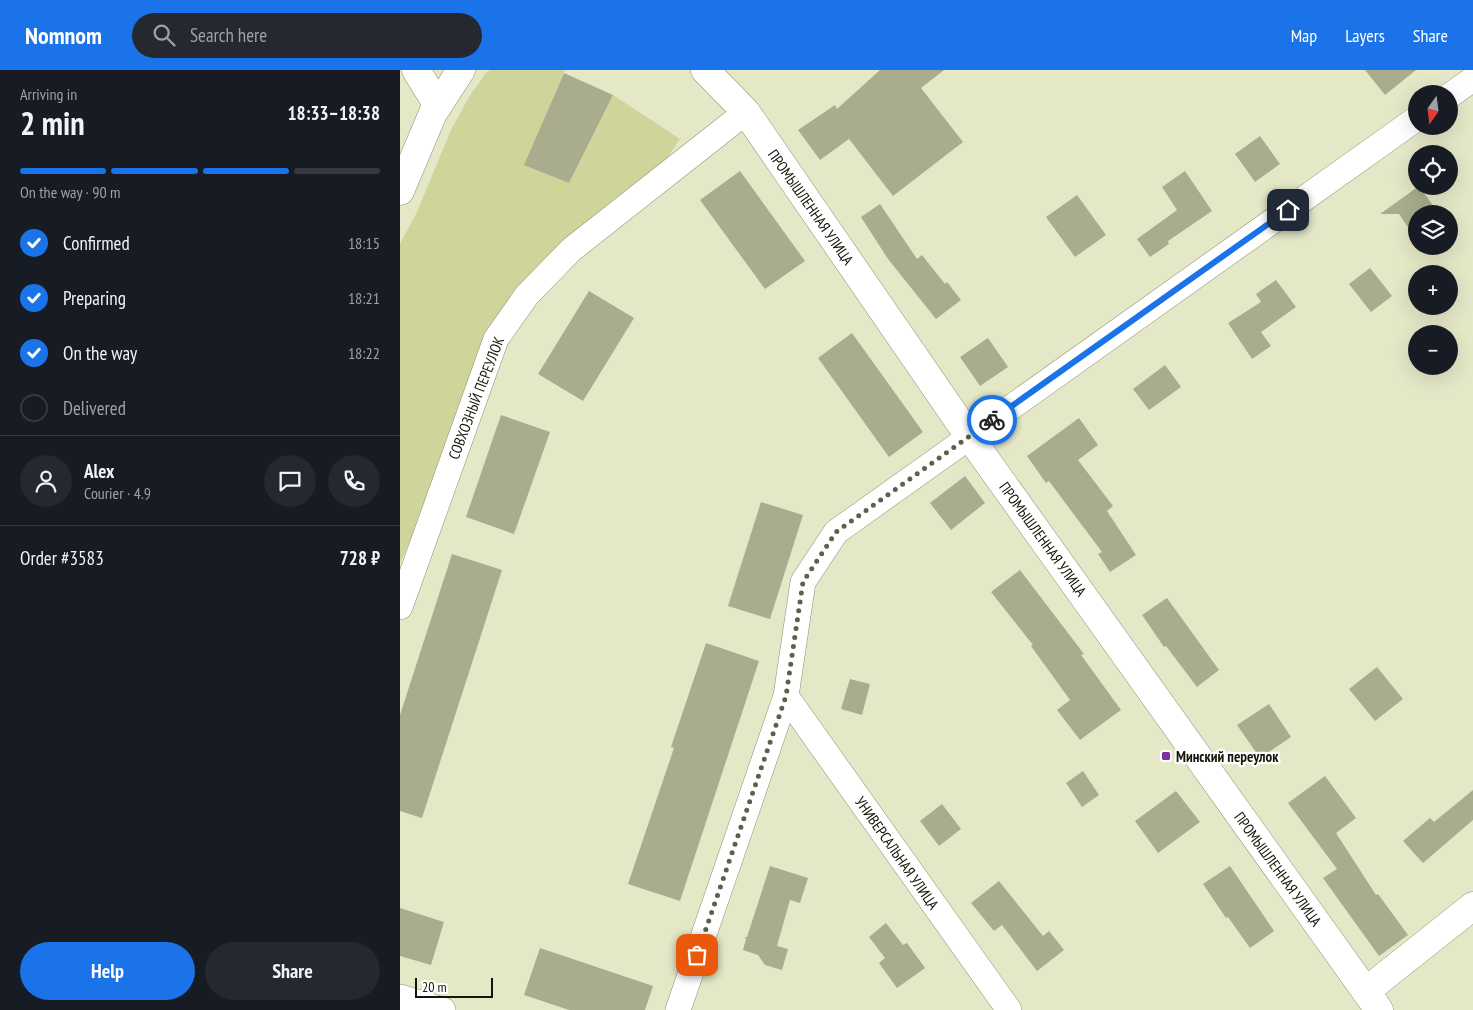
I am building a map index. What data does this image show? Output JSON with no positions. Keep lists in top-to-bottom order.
{
  "streets": {
    "main road": ["ПРОМЫШЛЕННАЯ УЛИЦА"],
    "street": ["СОВХОЗНЫЙ ПЕРЕУЛОК", "УНИВЕРСАЛЬНАЯ УЛИЦА"]
  },
  "crossings": [
    ["ПРОМЫШЛЕННАЯ УЛИЦА", "СОВХОЗНЫЙ ПЕРЕУЛОК"]
  ],
  "places": {
    "transit": ["Минский переулок"]
  },
  "scale_bar": "20 m",
  "north": "bottom",
  "page": {
    "header": "Nomnom",
    "search": "Search here",
    "nav": ["Map", "Layers", "Share"],
    "heading": ["2 min", "Arriving in", "18:33–18:38"],
    "panel": [
      "Alex",
      "Courier · 4.9",
      "Order #3583",
      "728 ₽"
    ],
    "map_buttons": ["+", "−"],
    "bar": "On the way · 90 m",
    "list": [
      ["Confirmed", "18:15"],
      ["Preparing", "18:21"],
      ["On the way", "18:22"],
      "Delivered"
    ],
    "buttons": ["Help", "Share"],
    "scale": "20 m"
  }
}
